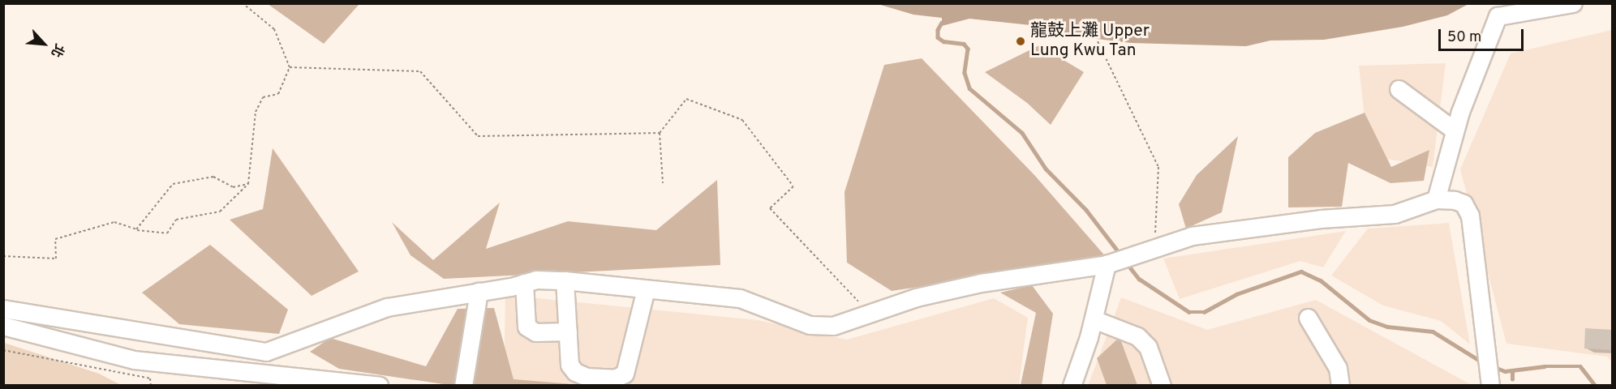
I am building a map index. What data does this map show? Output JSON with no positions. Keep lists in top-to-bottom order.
{
  "places": ["龍鼓上灘 Upper Lung Kwu Tan"],
  "scale_bar": "50 m",
  "north": "bottom right"
}
